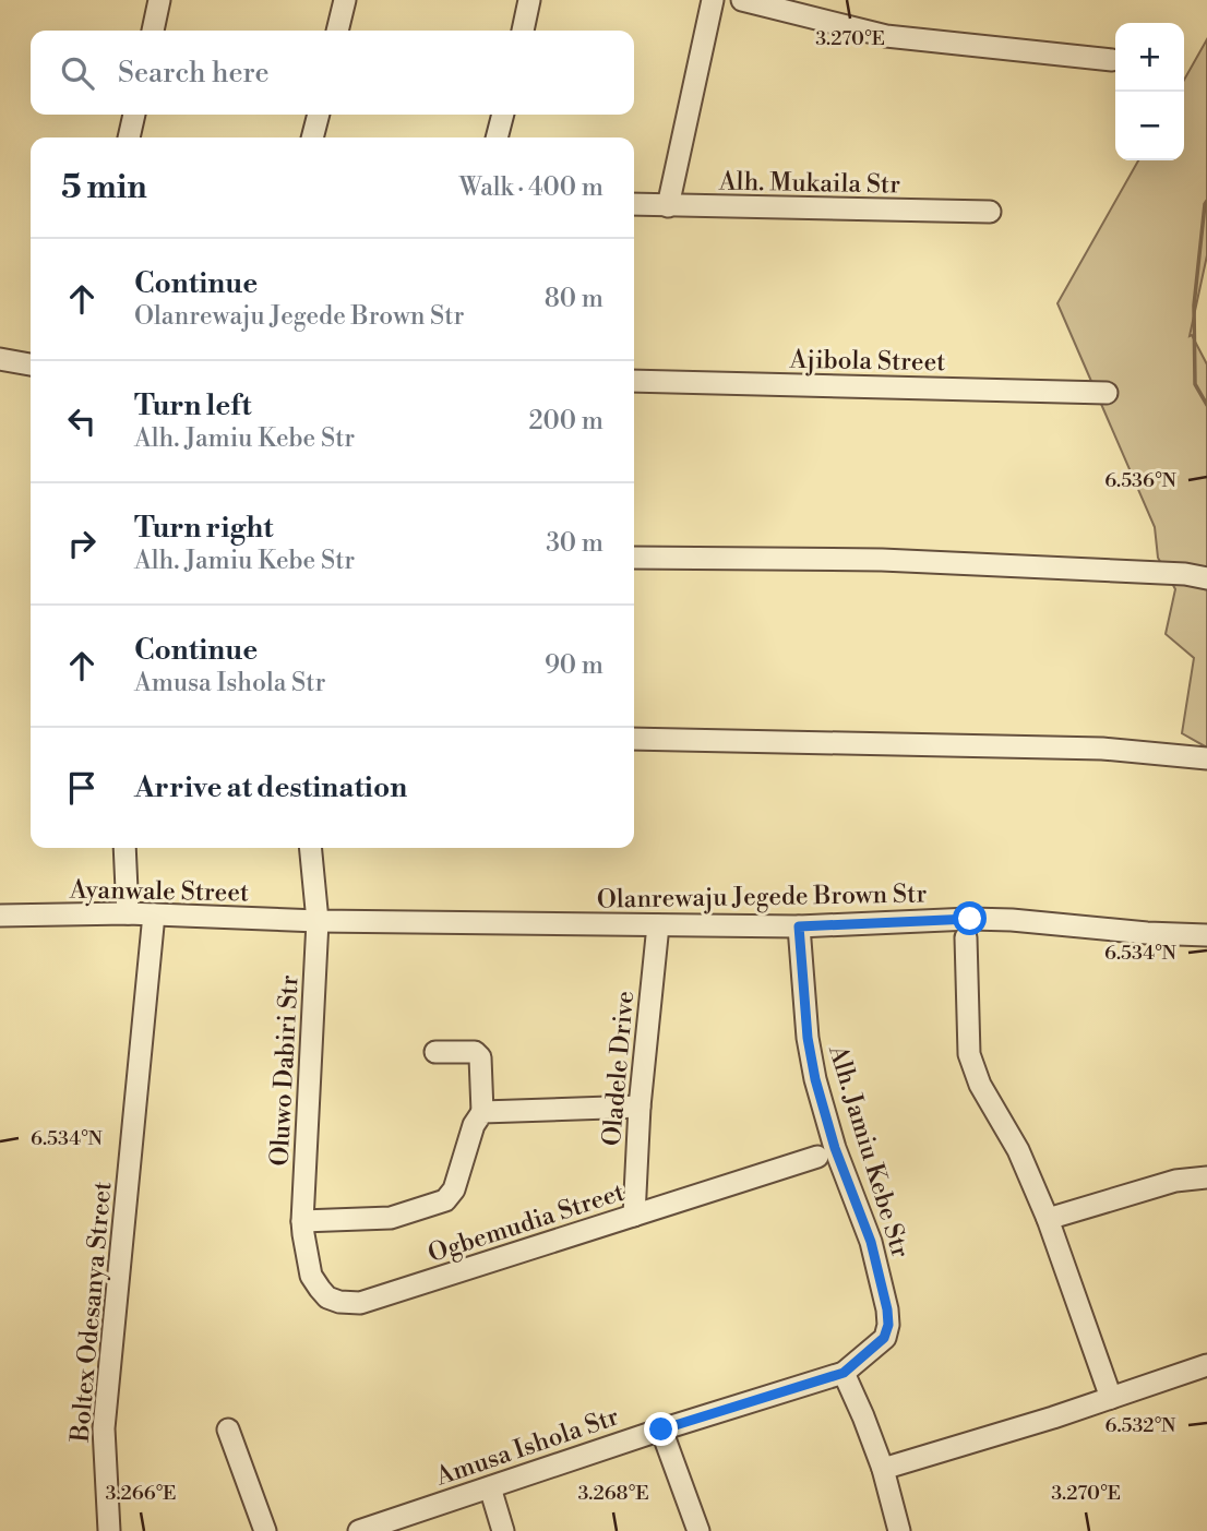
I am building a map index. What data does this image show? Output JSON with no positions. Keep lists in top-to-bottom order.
{
  "streets": {
    "street": [
      "Alh. Mukaila Str",
      "Ajibola Street",
      "Ayanwale Street",
      "Olanrewaju Jegede Brown Str",
      "Oladele Drive",
      "Oluwo Dabiri Str",
      "Alh. Jamiu Kebe Str",
      "Ogbemudia Street",
      "Boltex Odesanya Street",
      "Amusa Ishola Str"
    ]
  },
  "crossings": [
    ["Ayanwale Street", "Olanrewaju Jegede Brown Str"],
    ["Ayanwale Street", "Oluwo Dabiri Str"],
    ["Ayanwale Street", "Boltex Odesanya Street"],
    ["Olanrewaju Jegede Brown Str", "Oladele Drive"],
    ["Olanrewaju Jegede Brown Str", "Oluwo Dabiri Str"],
    ["Olanrewaju Jegede Brown Str", "Alh. Jamiu Kebe Str"],
    ["Oladele Drive", "Ogbemudia Street"],
    ["Oluwo Dabiri Str", "Ogbemudia Street"],
    ["Alh. Jamiu Kebe Str", "Amusa Ishola Str"]
  ],
  "page": {
    "map_buttons": ["+", "−"],
    "search": "Search here",
    "heading": ["5 min", "Walk · 400 m"],
    "list": [
      ["Continue", "Olanrewaju Jegede Brown Str", "80 m"],
      ["Turn left", "Alh. Jamiu Kebe Str", "200 m"],
      ["Turn right", "Alh. Jamiu Kebe Str", "30 m"],
      ["Continue", "Amusa Ishola Str", "90 m"],
      "Arrive at destination"
    ]
  },
  "coordinates": [
    "3.270°E",
    "6.536°N",
    "6.534°N",
    "6.532°N",
    "3.266°E",
    "3.268°E"
  ]
}
